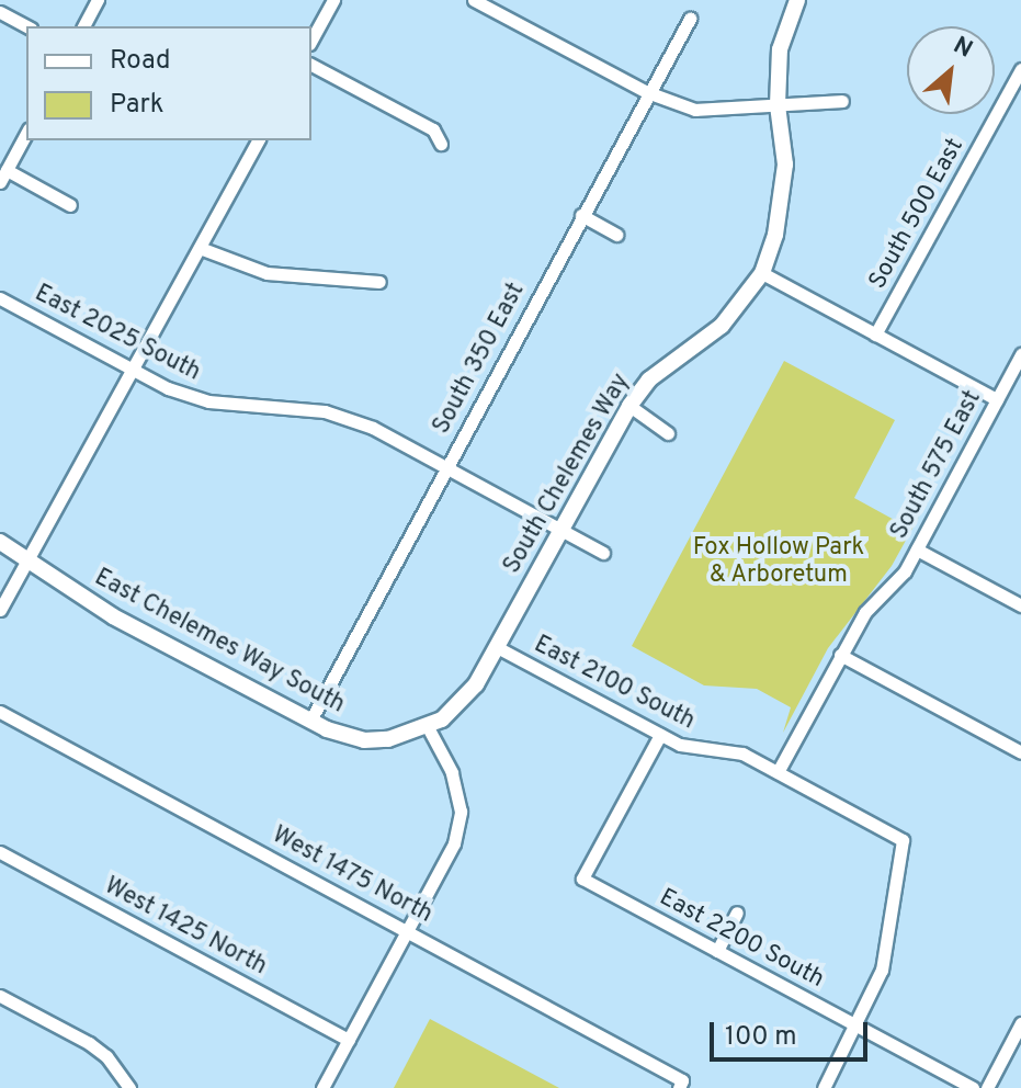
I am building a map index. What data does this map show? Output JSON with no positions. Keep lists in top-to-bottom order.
{
  "streets": {
    "street": [
      "South 500 East",
      "East 2025 South",
      "South 350 East",
      "South 575 East",
      "South Chelemes Way",
      "East Chelemes Way South",
      "East 2100 South",
      "West 1475 North",
      "West 1425 North",
      "East 2200 South"
    ]
  },
  "crossings": [
    ["East 2025 South", "South 350 East"],
    ["East 2025 South", "South Chelemes Way"],
    ["South 350 East", "East Chelemes Way South"],
    ["South 575 East", "East 2100 South"],
    ["South Chelemes Way", "East Chelemes Way South"],
    ["South Chelemes Way", "East 2100 South"],
    ["East 2100 South", "East 2200 South"]
  ],
  "parks": ["Fox Hollow Park & Arboretum"],
  "legend": ["Road", "Park"],
  "scale_bar": "100 m",
  "north": "top right"
}
